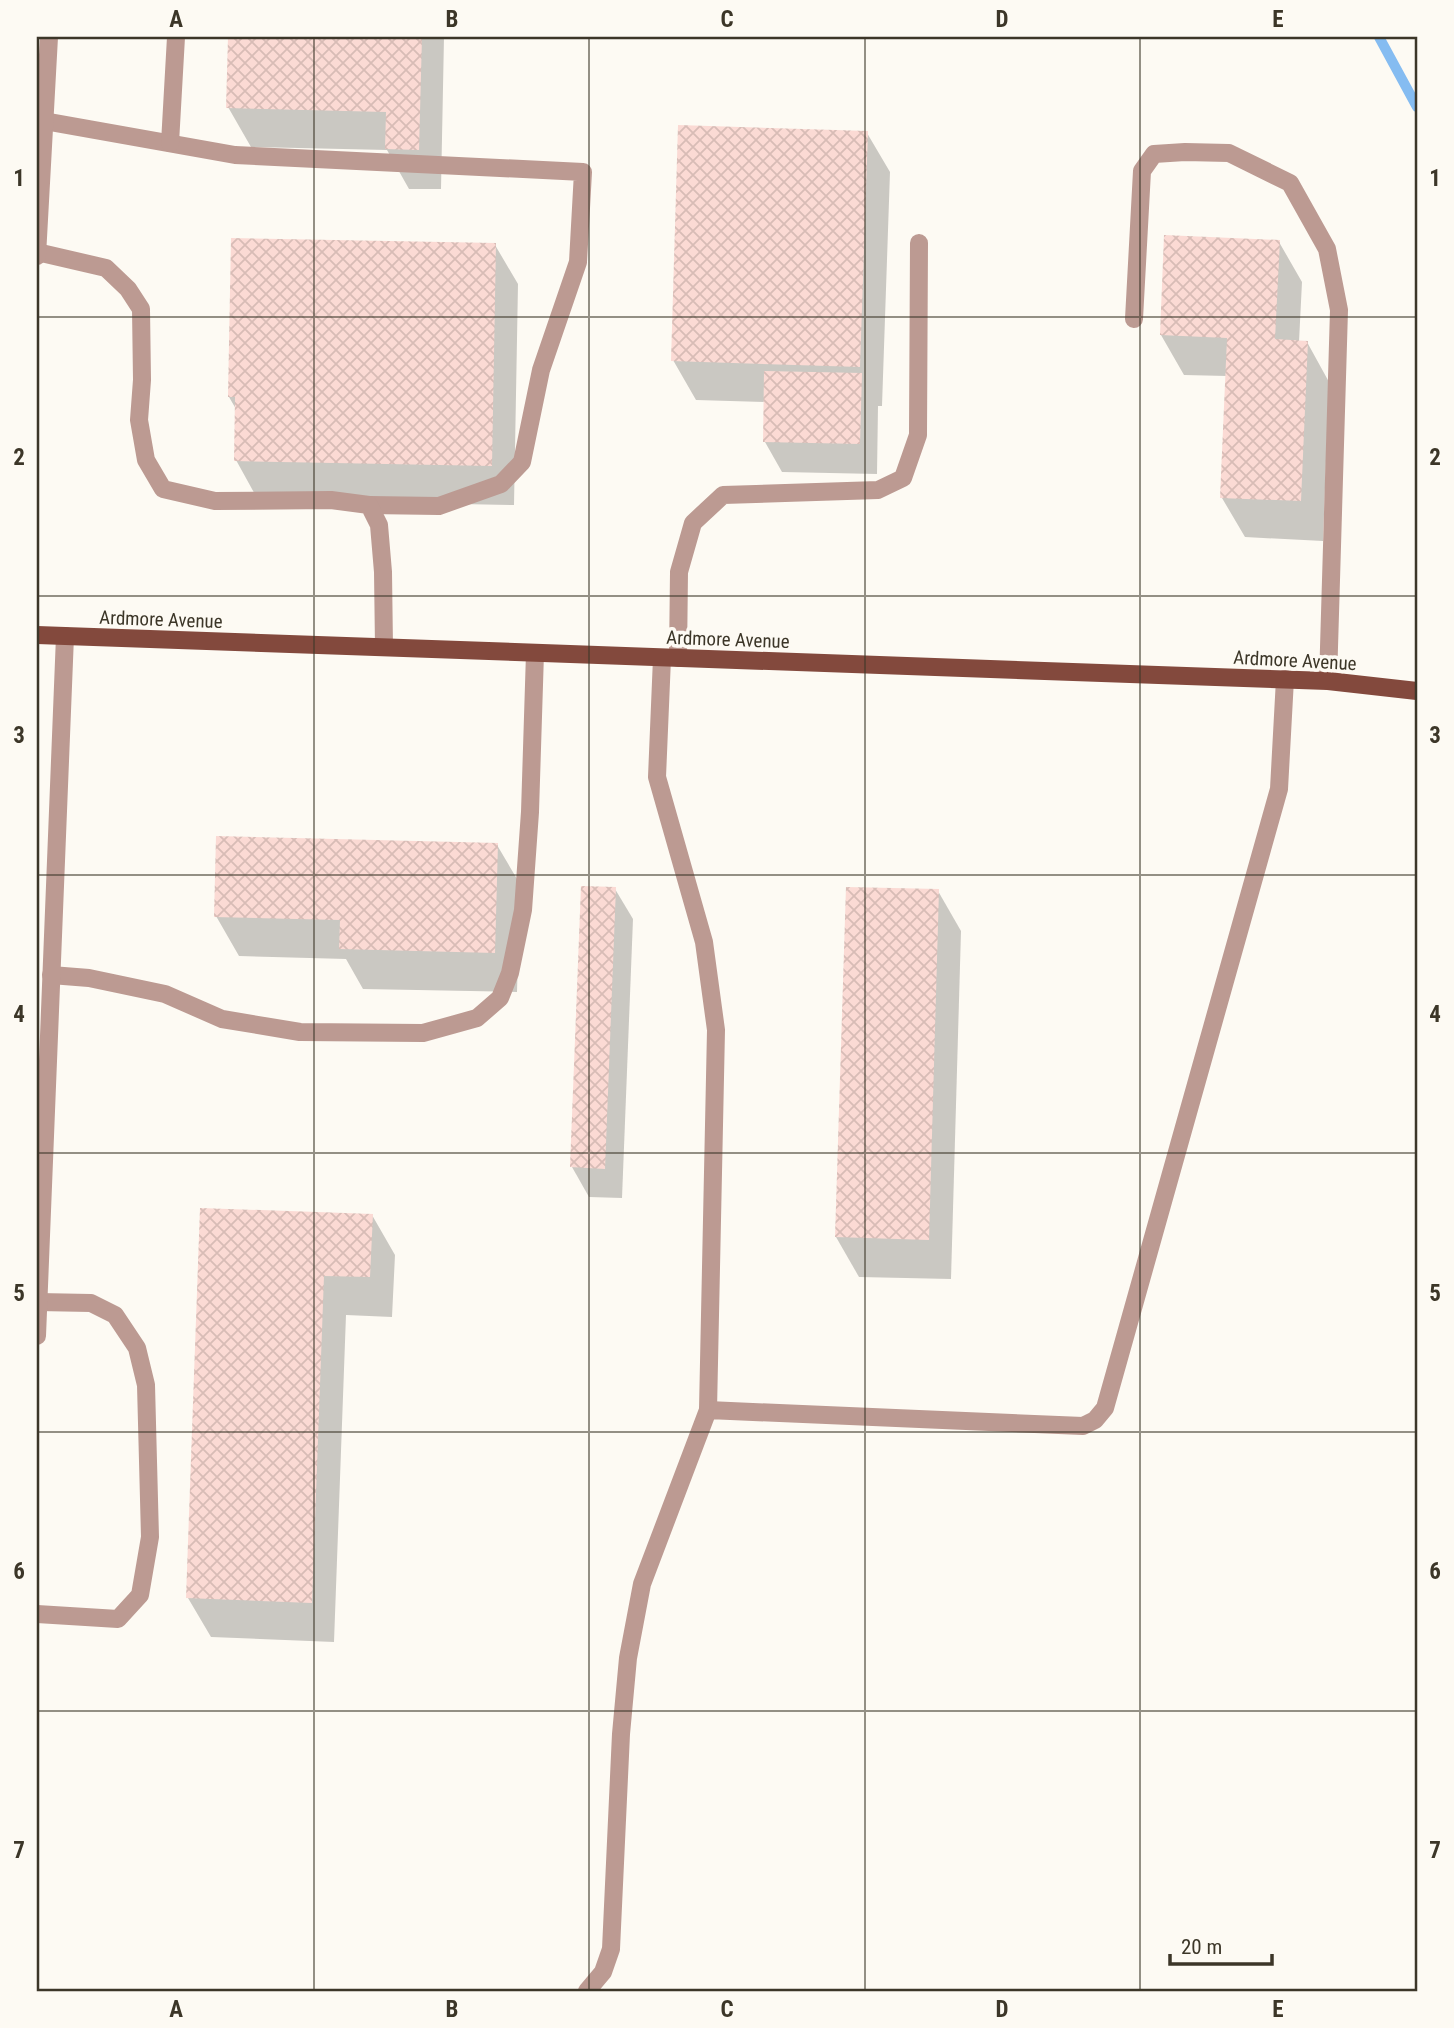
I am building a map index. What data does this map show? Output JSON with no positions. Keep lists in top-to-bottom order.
{
  "streets": {
    "main road": ["Ardmore Avenue"]
  },
  "scale_bar": "20 m",
  "grid": {
    "columns": [
      "A",
      "B",
      "C",
      "D",
      "E"
    ],
    "rows": [
      "1",
      "2",
      "3",
      "4",
      "5",
      "6",
      "7"
    ]
  }
}
